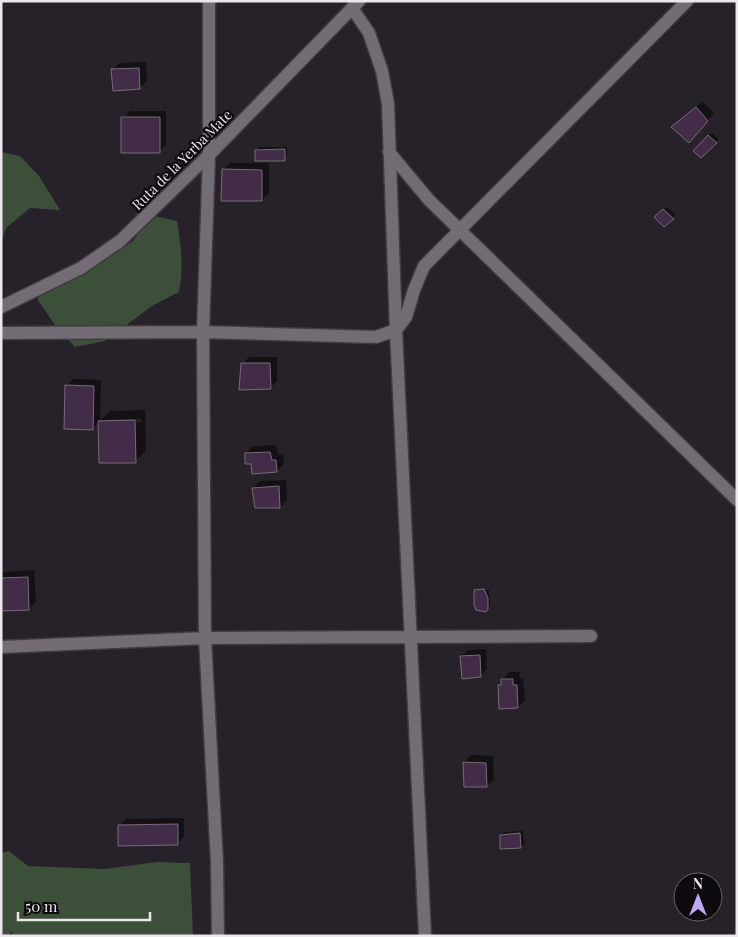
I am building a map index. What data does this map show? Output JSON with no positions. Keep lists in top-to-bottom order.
{
  "streets": {
    "street": ["Ruta de la Yerba Mate"]
  },
  "scale_bar": "50 m",
  "north": "top"
}
